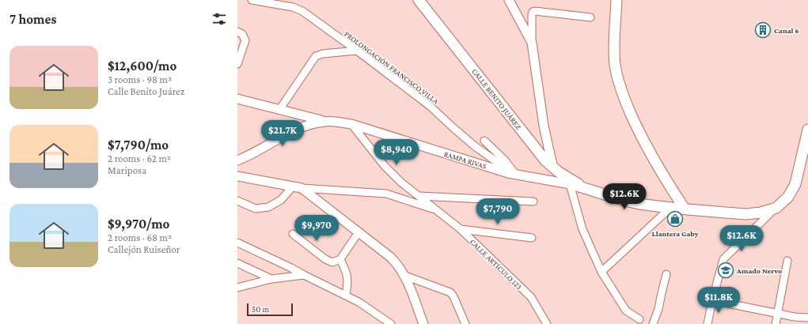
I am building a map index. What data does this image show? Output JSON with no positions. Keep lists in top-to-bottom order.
{
  "streets": {
    "main road": ["CALLE BENITO JUÁREZ"],
    "street": ["PROLONGACIÓN FRANCISCO VILLA", "RAMPA RIVAS", "CALLE ARTÍCULO 123"]
  },
  "crossings": [
    ["PROLONGACIÓN FRANCISCO VILLA", "RAMPA RIVAS"],
    ["CALLE BENITO JUÁREZ", "RAMPA RIVAS"],
    ["RAMPA RIVAS", "CALLE ARTÍCULO 123"]
  ],
  "places": {
    "building": ["Canal 6"],
    "shop": ["Llantera Gaby"],
    "school or university": ["Amado Nervo"]
  },
  "scale_bar": "50 m",
  "page": {
    "heading": "7 homes",
    "list": [
      {
        "name": "$12,600/mo",
        "note": "3 rooms · 98 m² · Calle Benito Juárez"
      },
      {
        "name": "$7,790/mo",
        "note": "2 rooms · 62 m² · Mariposa"
      },
      {
        "name": "$9,970/mo",
        "note": "2 rooms · 68 m² · Callejón Ruiseñor"
      }
    ],
    "price": [
      "$21.7K",
      "$8,940",
      "$12.6K",
      "$7,790",
      "$9,970",
      "$12.6K",
      "$11.8K"
    ],
    "scale": "50 m"
  }
}
